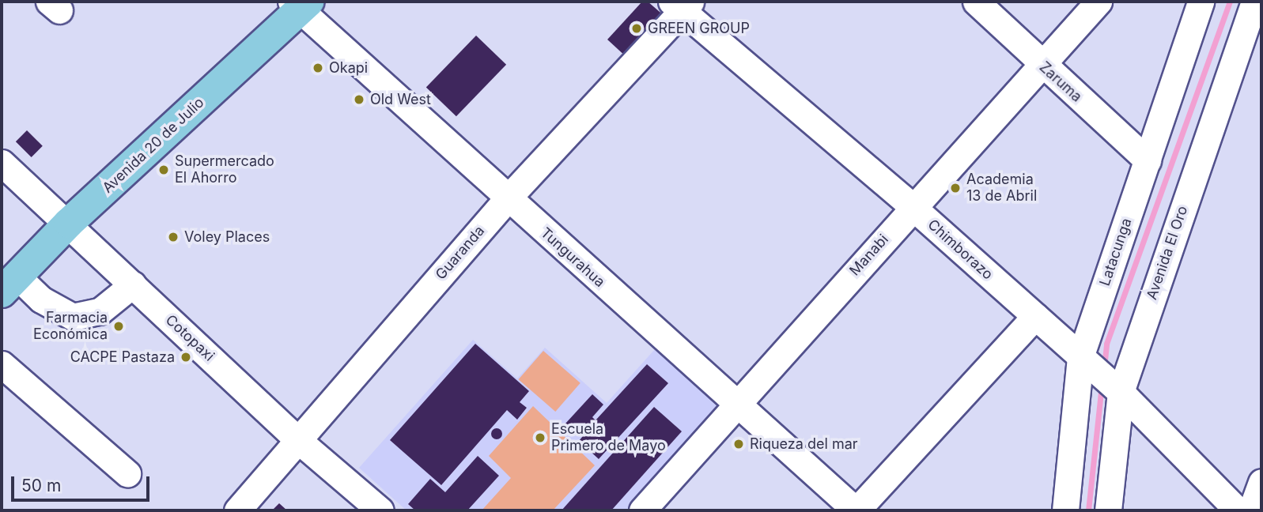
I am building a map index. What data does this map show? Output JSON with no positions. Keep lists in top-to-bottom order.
{
  "streets": {
    "main road": ["Avenida 20 de Julio"],
    "street": [
      "Zaruma",
      "Chimborazo",
      "Latacunga",
      "Guaranda",
      "Avenida El Oro",
      "Manabi",
      "Tungurahua",
      "Cotopaxi"
    ]
  },
  "crossings": [
    ["Zaruma", "Latacunga"],
    ["Zaruma", "Manabi"],
    ["Avenida 20 de Julio", "Tungurahua"],
    ["Avenida 20 de Julio", "Cotopaxi"],
    ["Chimborazo", "Latacunga"],
    ["Chimborazo", "Guaranda"],
    ["Chimborazo", "Avenida El Oro"],
    ["Chimborazo", "Manabi"],
    ["Guaranda", "Tungurahua"],
    ["Guaranda", "Cotopaxi"],
    ["Manabi", "Tungurahua"]
  ],
  "places": [
    "GREEN GROUP",
    "Okapi",
    "Old West",
    "Supermercado El Ahorro",
    "Academia 13 de Abril",
    "Voley Places",
    "Farmacia Económica",
    "CACPE Pastaza",
    "Escuela Primero de Mayo",
    "Riqueza del mar"
  ],
  "scale_bar": "50 m"
}
